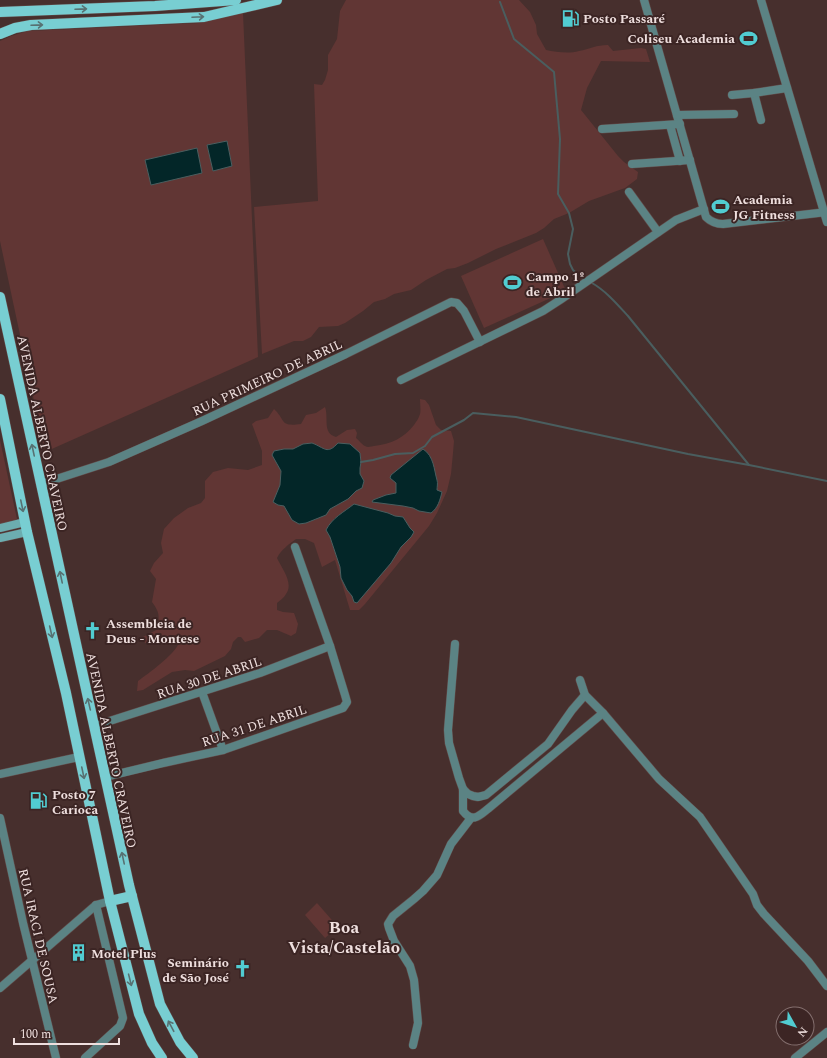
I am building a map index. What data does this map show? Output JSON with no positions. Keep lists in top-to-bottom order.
{
  "streets": {
    "main road": ["AVENIDA ALBERTO CRAVEIRO"],
    "street": [
      "RUA PRIMEIRO DE ABRIL",
      "RUA 30 DE ABRIL",
      "RUA 31 DE ABRIL",
      "RUA IRACI DE SOUSA"
    ]
  },
  "crossings": [
    ["RUA PRIMEIRO DE ABRIL", "AVENIDA ALBERTO CRAVEIRO"],
    ["AVENIDA ALBERTO CRAVEIRO", "RUA 30 DE ABRIL"],
    ["AVENIDA ALBERTO CRAVEIRO", "RUA 31 DE ABRIL"],
    ["RUA 30 DE ABRIL", "RUA 31 DE ABRIL"]
  ],
  "districts": ["Boa Vista/Castelão"],
  "places": {
    "fuel station": ["Posto Passaré", "Posto 7 Carioca"],
    "sports": ["Coliseu Academia", "Academia JG Fitness", "Campo 1º de Abril"],
    "church": ["Assembleia de Deus - Montese", "Seminário de São José"],
    "building": ["Motel Plus"]
  },
  "scale_bar": "100 m",
  "north": "bottom right"
}
